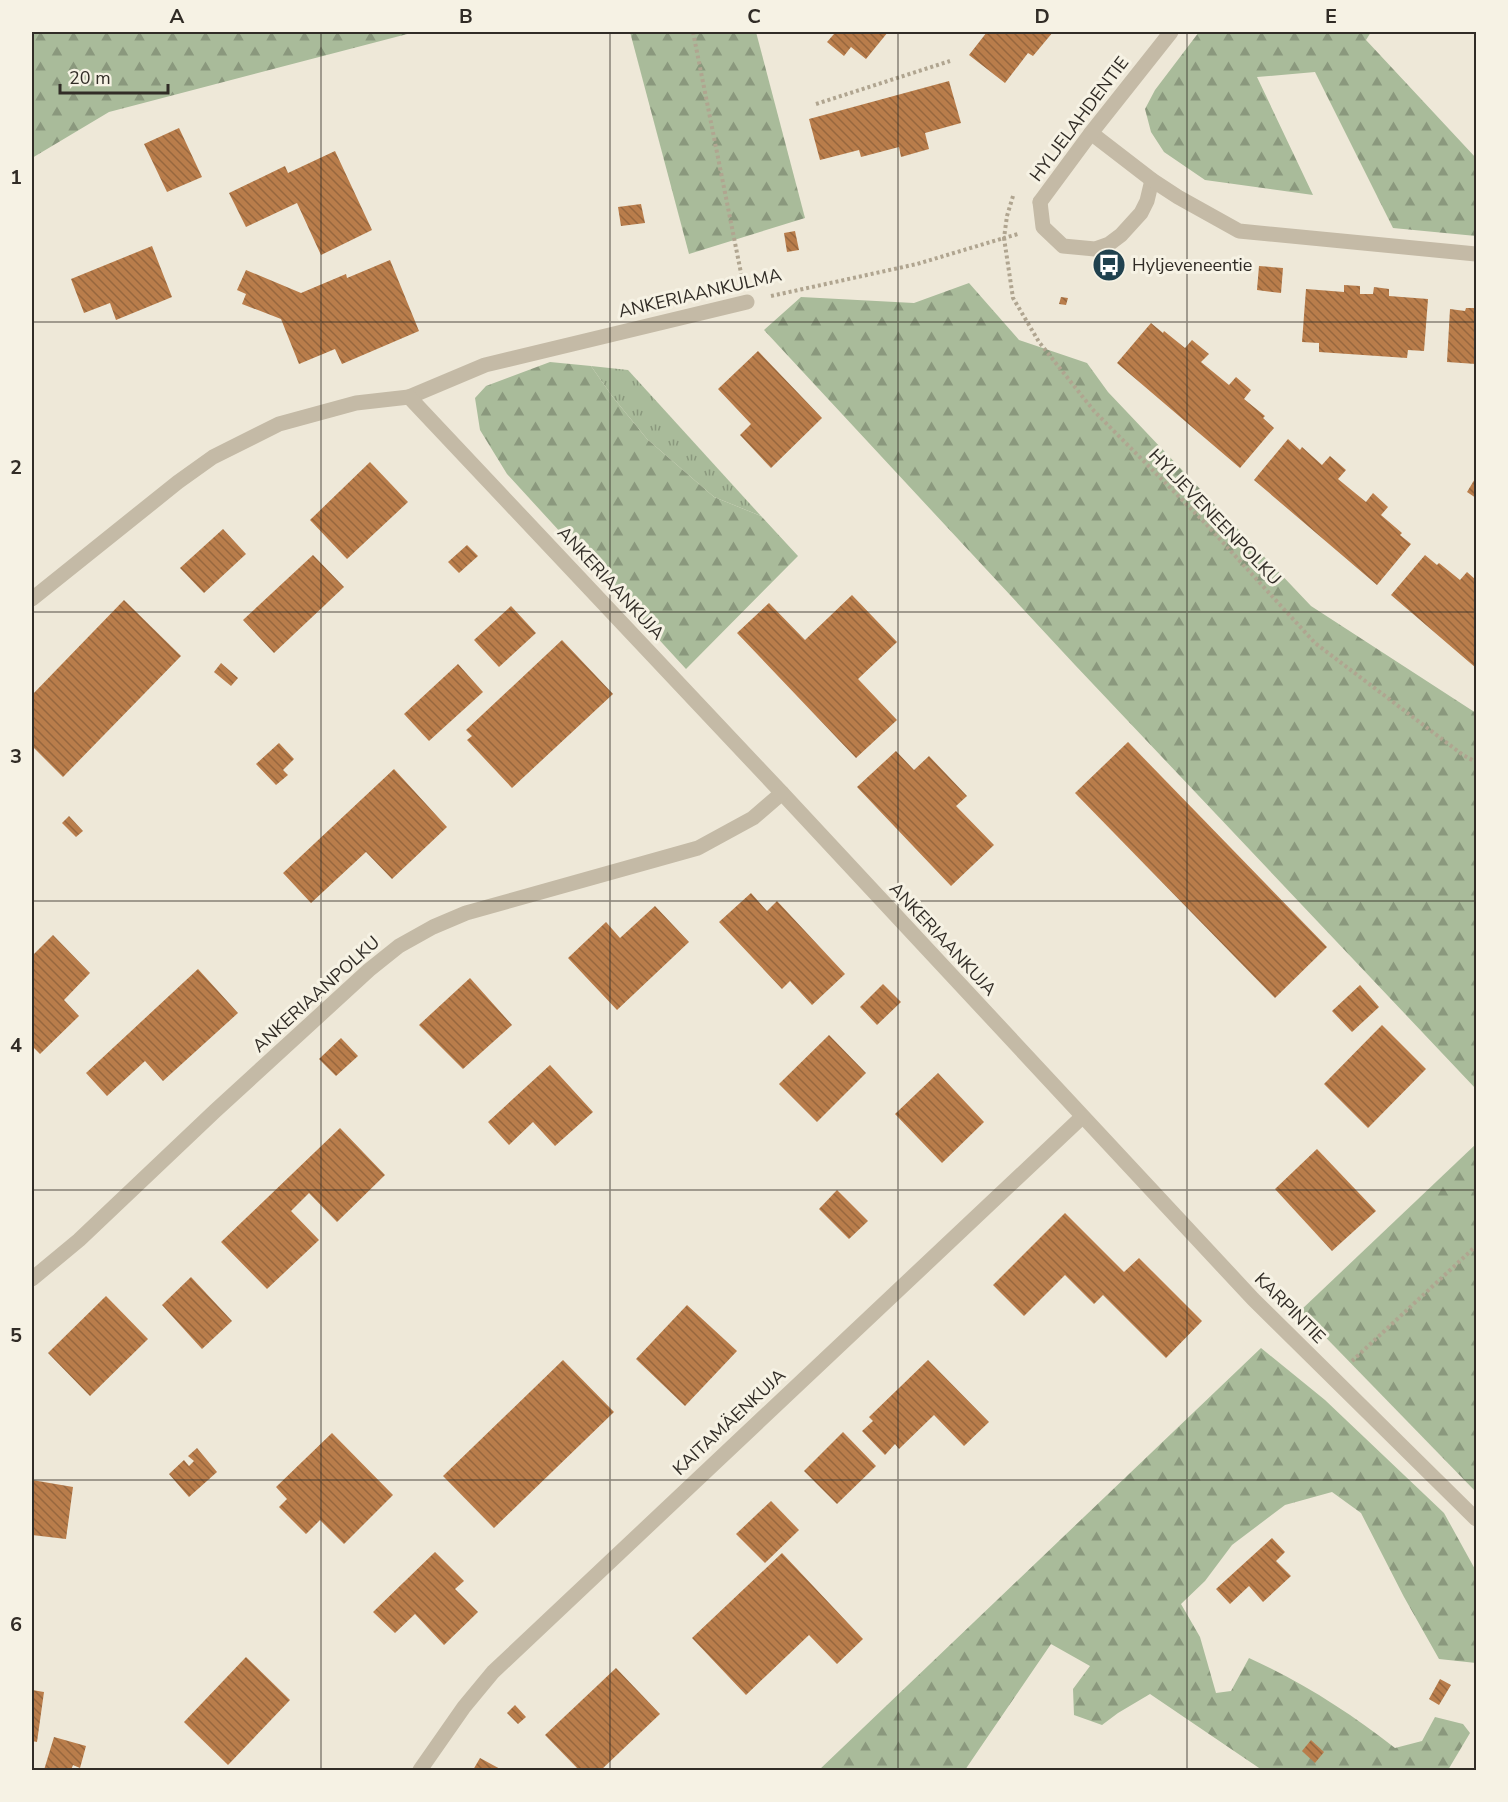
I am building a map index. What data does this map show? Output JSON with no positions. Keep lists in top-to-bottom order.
{
  "streets": {
    "street": [
      "HYLJELAHDENTIE",
      "ANKERIAANKULMA",
      "ANKERIAANKUJA",
      "ANKERIAANPOLKU",
      "KARPINTIE",
      "KAITAMÄENKUJA"
    ],
    "path": ["HYLJEVENEENPOLKU"]
  },
  "crossings": [
    ["ANKERIAANKULMA", "HYLJEVENEENPOLKU"],
    ["ANKERIAANKULMA", "ANKERIAANKUJA"],
    ["ANKERIAANKUJA", "ANKERIAANPOLKU"],
    ["ANKERIAANKUJA", "KARPINTIE"],
    ["ANKERIAANKUJA", "KAITAMÄENKUJA"],
    ["KARPINTIE", "KAITAMÄENKUJA"]
  ],
  "places": {
    "bus stop": ["Hyljeveneentie"]
  },
  "scale_bar": "20 m",
  "grid": {
    "columns": [
      "A",
      "B",
      "C",
      "D",
      "E"
    ],
    "rows": [
      "1",
      "2",
      "3",
      "4",
      "5",
      "6"
    ]
  }
}
